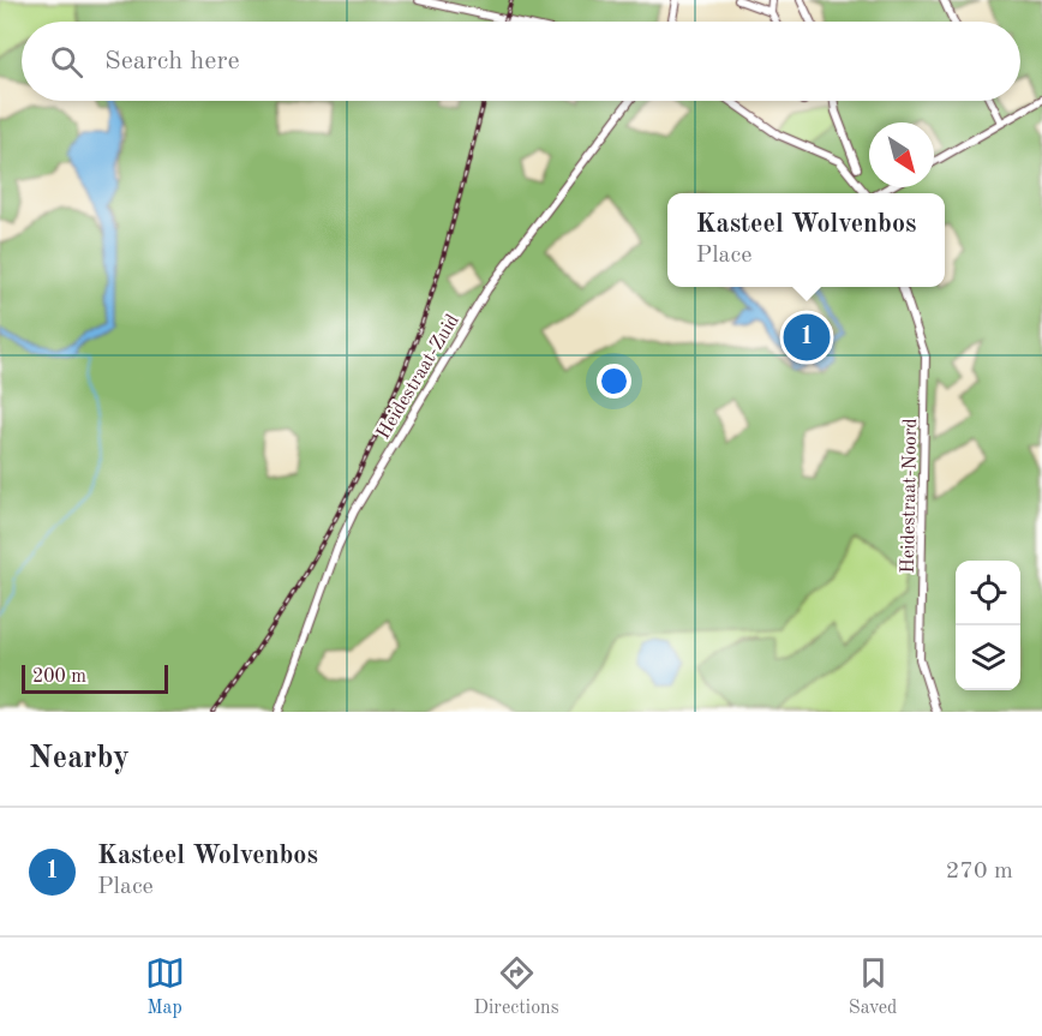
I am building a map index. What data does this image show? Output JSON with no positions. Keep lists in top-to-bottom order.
{
  "streets": {
    "street": ["Heidestraat-Zuid", "Heidestraat-Noord"]
  },
  "scale_bar": "200 m",
  "north": "bottom right",
  "page": {
    "search": "Search here",
    "popup": ["Kasteel Wolvenbos", "Place"],
    "pins": "1",
    "scale": "200 m",
    "heading": "Nearby",
    "list": [
      {
        "mark": "1",
        "name": "Kasteel Wolvenbos",
        "note": "Place",
        "value": "270 m"
      }
    ],
    "nav": ["Map", "Directions", "Saved"]
  }
}
